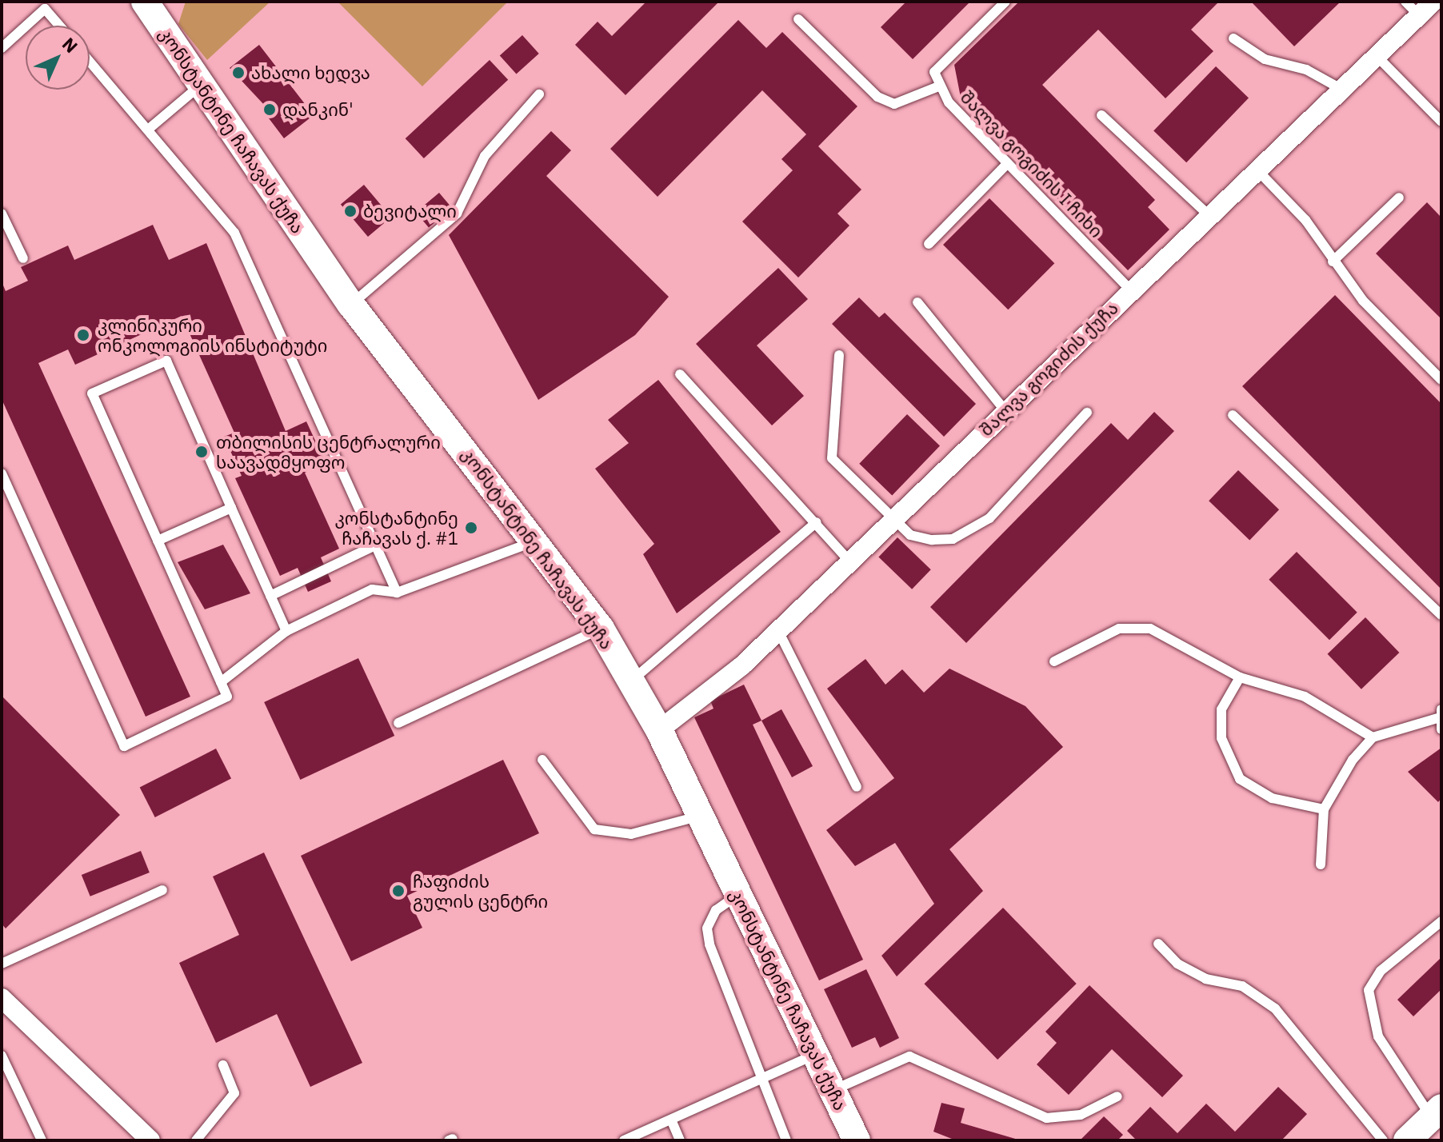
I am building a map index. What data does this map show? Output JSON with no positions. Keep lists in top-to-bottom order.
{
  "streets": {
    "street": ["კონსტანტინე ჩაჩავას ქუჩა", "შალვა გოგიძის ქუჩა"],
    "lane": ["შალვა გოგიძის I ჩიხი"]
  },
  "crossings": [
    ["კონსტანტინე ჩაჩავას ქუჩა", "შალვა გოგიძის ქუჩა"],
    ["შალვა გოგიძის I ჩიხი", "შალვა გოგიძის ქუჩა"]
  ],
  "places": [
    "ახალი ხედვა",
    "დანკინ'",
    "ბევიტალი",
    "კლინიკური ონკოლოგიის ინსტიტუტი",
    "თბილისის ცენტრალური საავადმყოფო",
    "კონსტანტინე ჩაჩავას ქ. #1",
    "ჩაფიძის გულის ცენტრი"
  ],
  "north": "top right"
}
